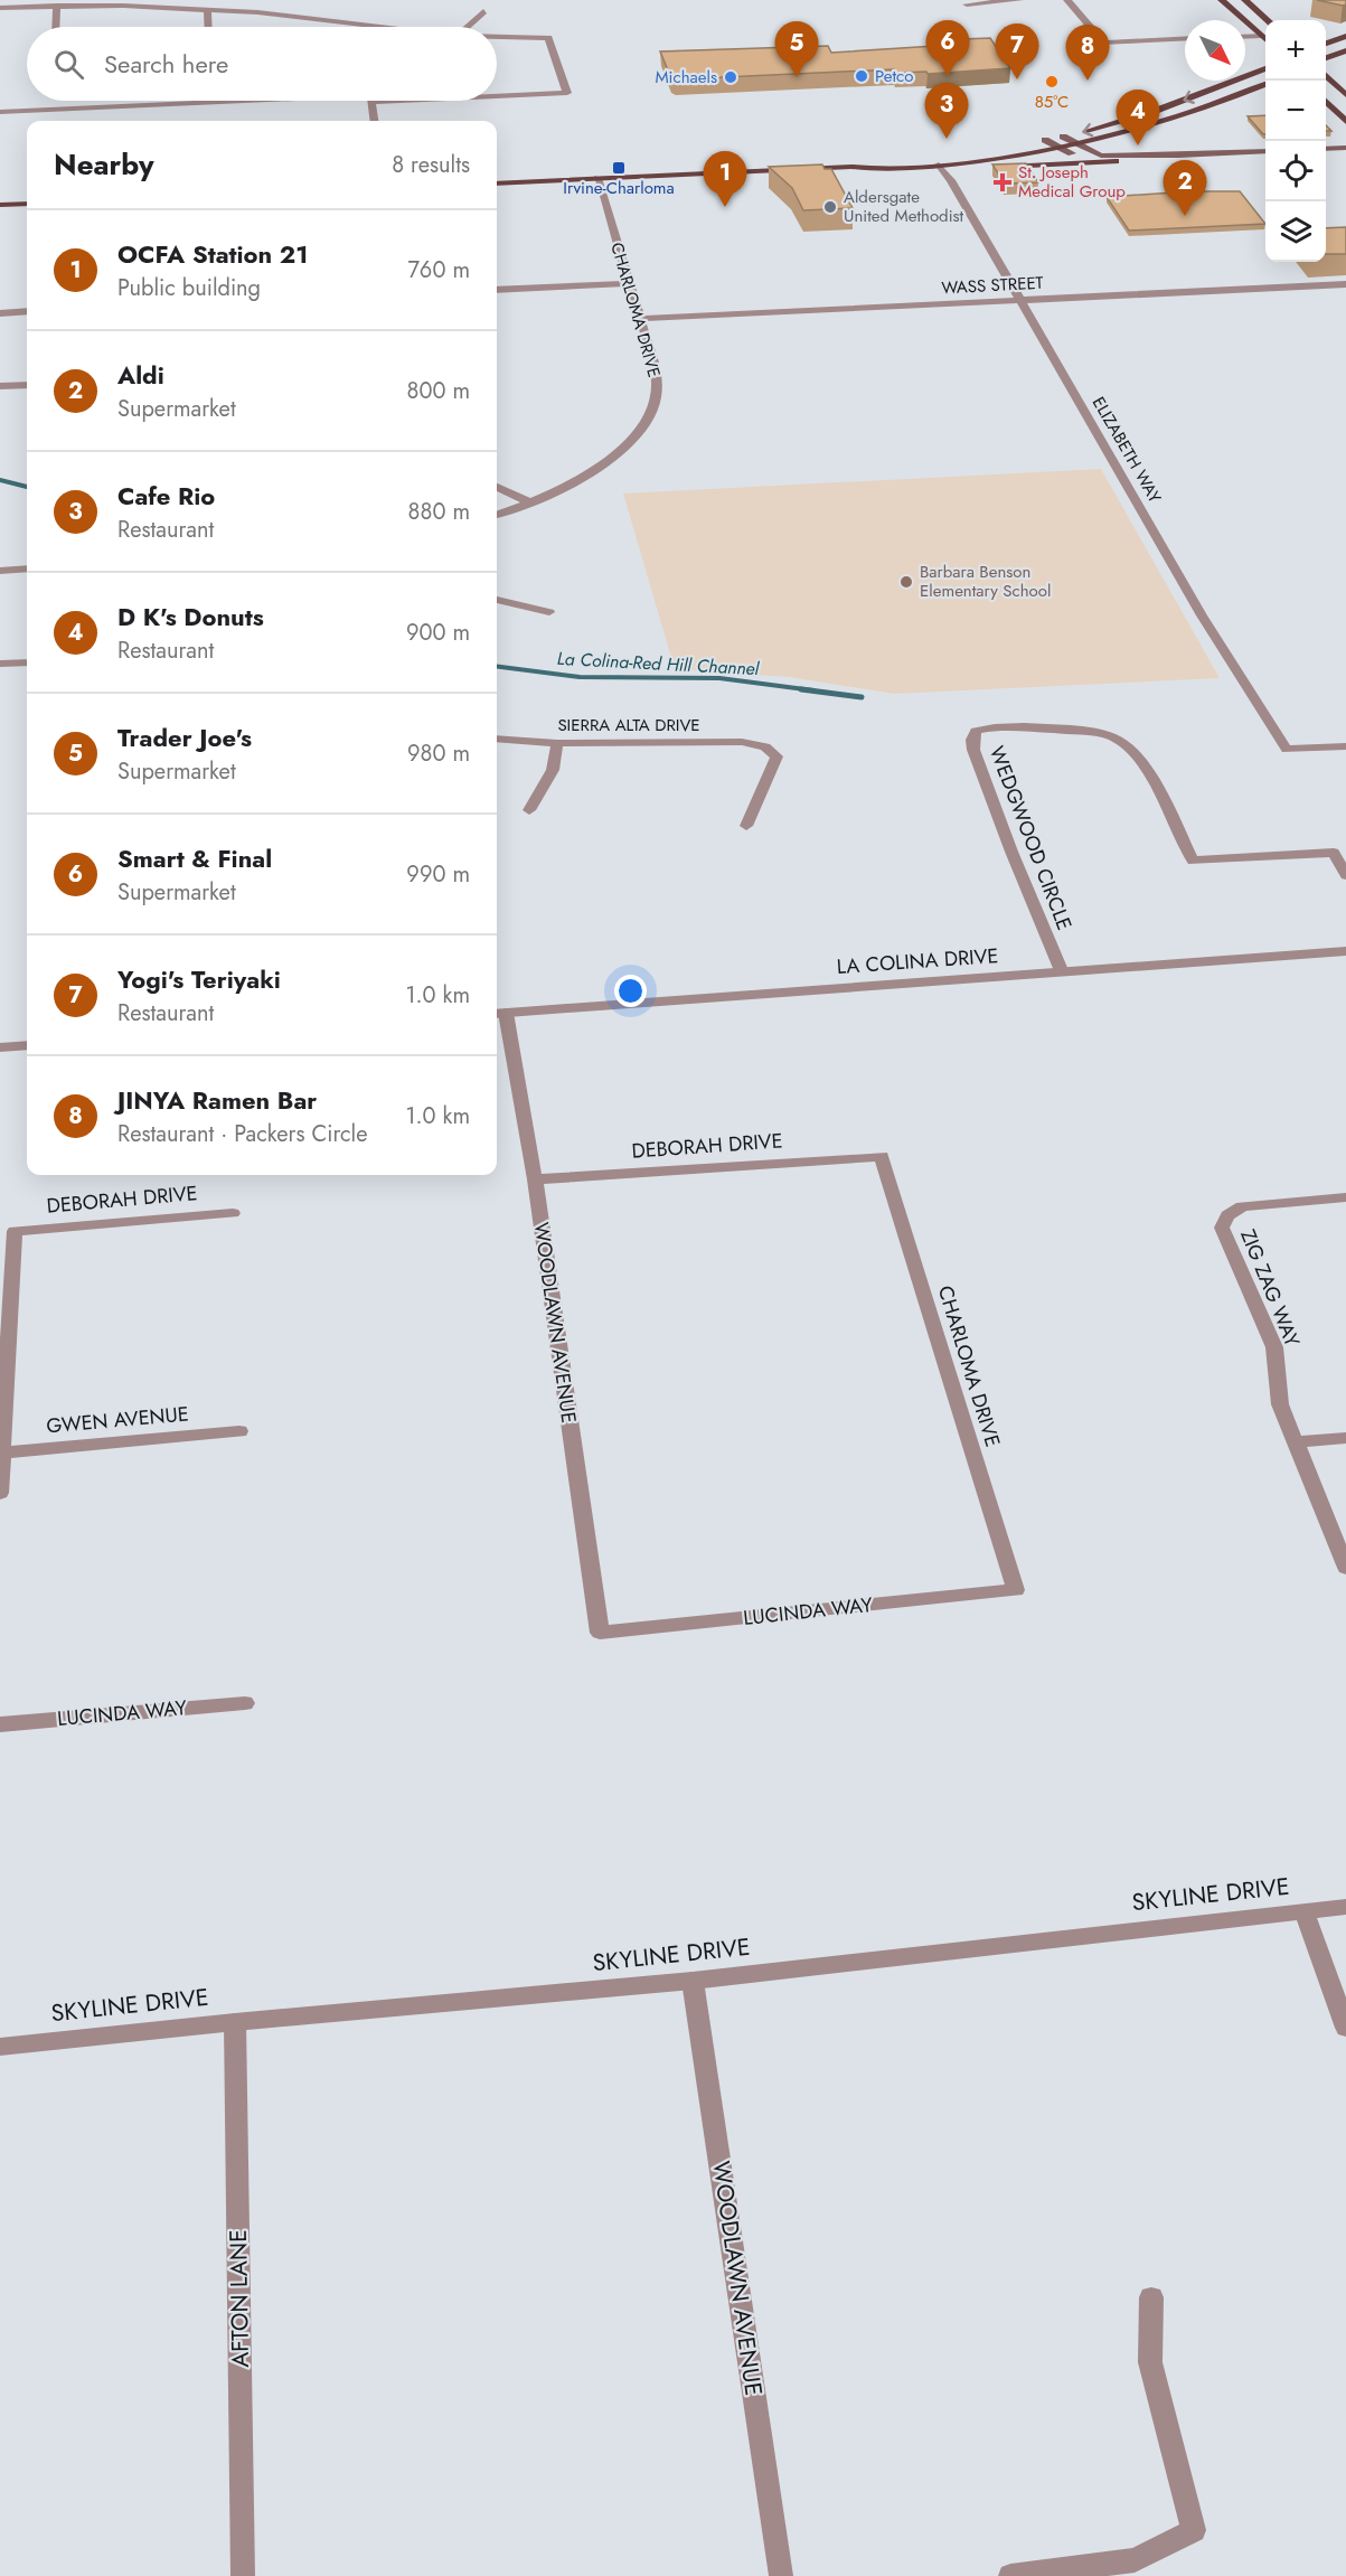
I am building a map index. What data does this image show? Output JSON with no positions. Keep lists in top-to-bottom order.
{
  "streets": {
    "street": [
      "WASS STREET",
      "CHARLOMA DRIVE",
      "ELIZABETH WAY",
      "SIERRA ALTA DRIVE",
      "WEDGWOOD CIRCLE",
      "LA COLINA DRIVE",
      "DEBORAH DRIVE",
      "ZIG ZAG WAY",
      "WOODLAWN AVENUE",
      "GWEN AVENUE",
      "LUCINDA WAY",
      "SKYLINE DRIVE",
      "AFTON LANE"
    ]
  },
  "crossings": [
    ["WASS STREET", "CHARLOMA DRIVE"],
    ["WASS STREET", "ELIZABETH WAY"],
    ["CHARLOMA DRIVE", "DEBORAH DRIVE"],
    ["CHARLOMA DRIVE", "LUCINDA WAY"],
    ["WEDGWOOD CIRCLE", "LA COLINA DRIVE"],
    ["LA COLINA DRIVE", "WOODLAWN AVENUE"],
    ["DEBORAH DRIVE", "WOODLAWN AVENUE"],
    ["DEBORAH DRIVE", "GWEN AVENUE"],
    ["WOODLAWN AVENUE", "LUCINDA WAY"],
    ["WOODLAWN AVENUE", "SKYLINE DRIVE"],
    ["SKYLINE DRIVE", "AFTON LANE"]
  ],
  "water": ["La Colina-Red Hill Channel"],
  "places": {
    "other": [
      "Petco",
      "Michaels",
      "85°C",
      "Aldersgate United Methodist",
      "Barbara Benson Elementary School"
    ],
    "transit": ["Irvine-Charloma"],
    "health": ["St. Joseph Medical Group"]
  },
  "north": "bottom right",
  "page": {
    "map_buttons": ["+", "−"],
    "pins": [
      "6",
      "5",
      "7",
      "8",
      "3",
      "4",
      "1",
      "2"
    ],
    "search": "Search here",
    "heading": ["Nearby", "8 results"],
    "list": [
      {
        "mark": "1",
        "name": "OCFA Station 21",
        "note": "Public building",
        "value": "760 m"
      },
      {
        "mark": "2",
        "name": "Aldi",
        "note": "Supermarket",
        "value": "800 m"
      },
      {
        "mark": "3",
        "name": "Cafe Rio",
        "note": "Restaurant",
        "value": "880 m"
      },
      {
        "mark": "4",
        "name": "D K's Donuts",
        "note": "Restaurant",
        "value": "900 m"
      },
      {
        "mark": "5",
        "name": "Trader Joe's",
        "note": "Supermarket",
        "value": "980 m"
      },
      {
        "mark": "6",
        "name": "Smart & Final",
        "note": "Supermarket",
        "value": "990 m"
      },
      {
        "mark": "7",
        "name": "Yogi's Teriyaki",
        "note": "Restaurant",
        "value": "1.0 km"
      },
      {
        "mark": "8",
        "name": "JINYA Ramen Bar",
        "note": "Restaurant · Packers Circle",
        "value": "1.0 km"
      }
    ]
  }
}
